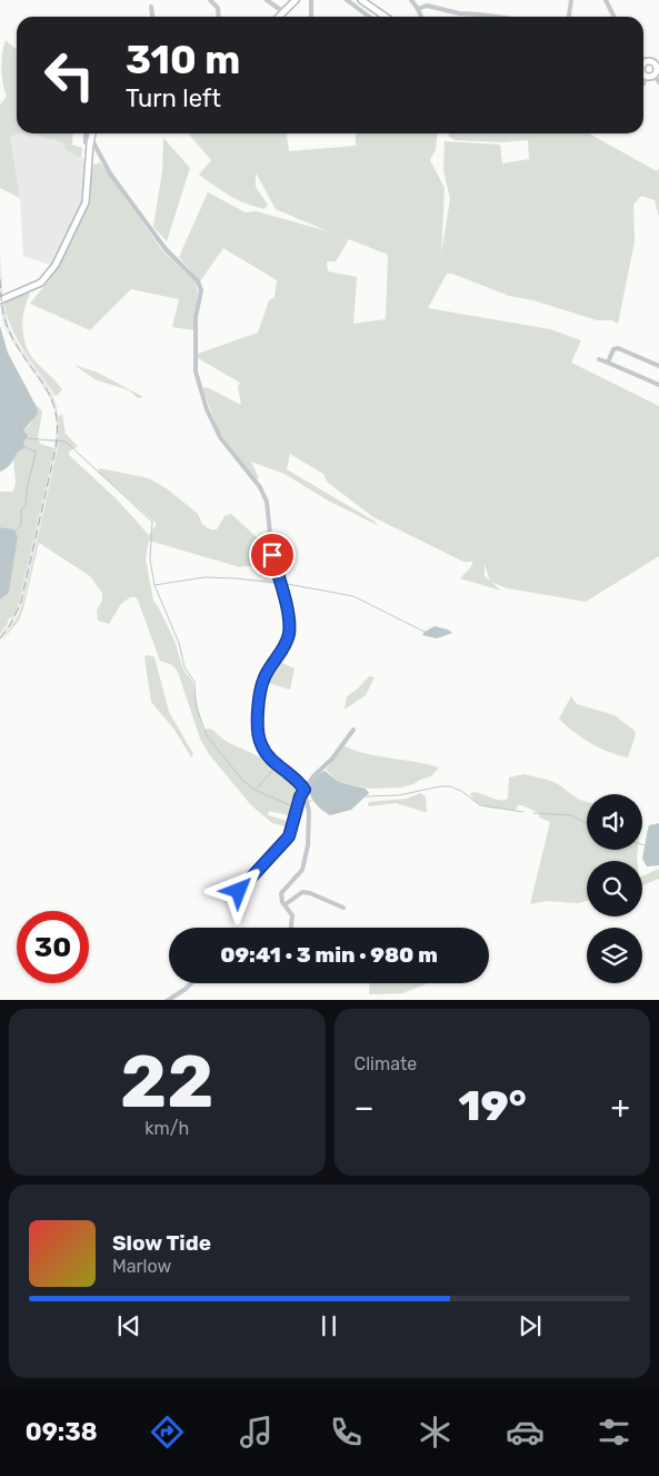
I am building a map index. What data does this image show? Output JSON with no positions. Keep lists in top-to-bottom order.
{
  "page": {
    "turn": ["310 m", "Turn left"],
    "limit": "30",
    "trip": "09:41 · 3 min · 980 m",
    "tile": [
      ["22", "km/h"],
      "Climate"
    ],
    "heat": ["−", "19°", "+"],
    "song": ["Slow Tide", "Marlow"],
    "tabs": "09:38"
  }
}
